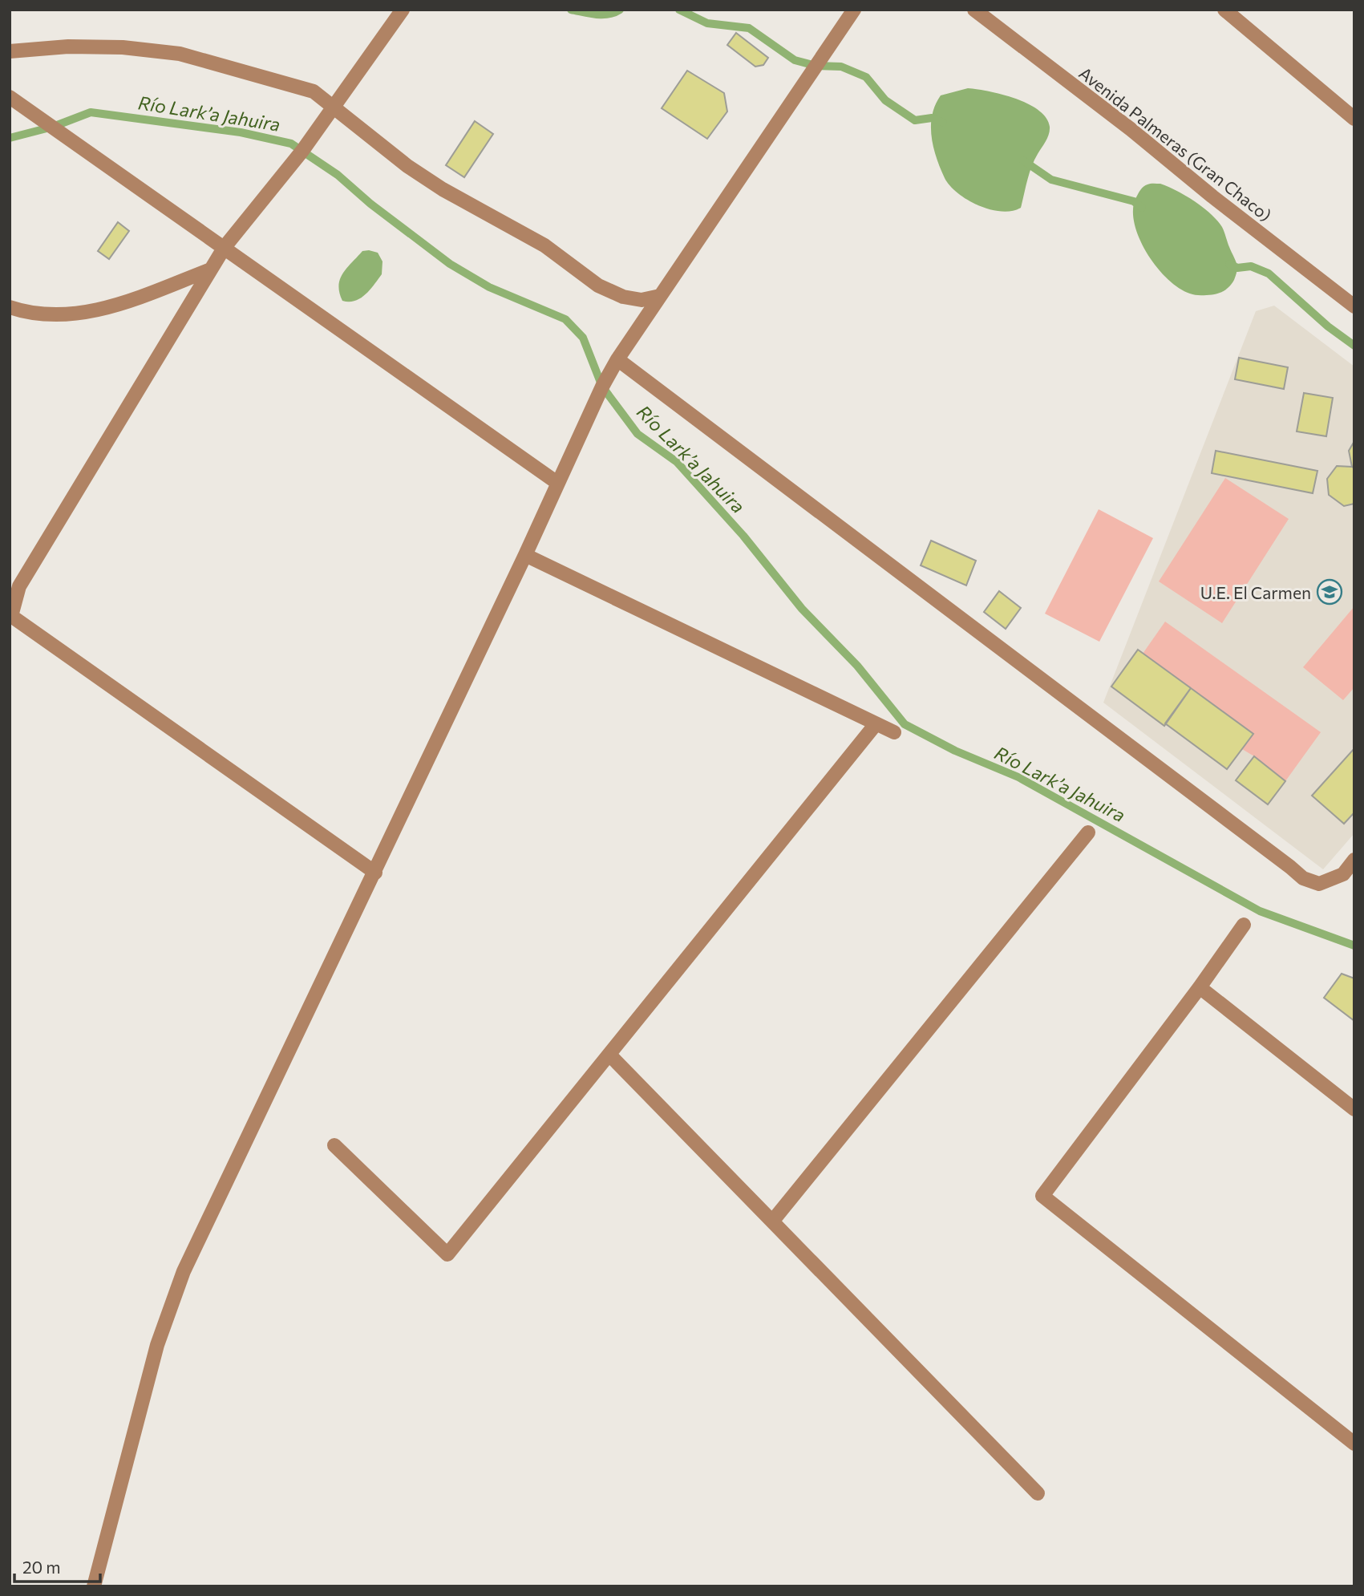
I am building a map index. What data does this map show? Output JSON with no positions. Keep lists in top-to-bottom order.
{
  "streets": {
    "street": ["Avenida Palmeras (Gran Chaco)"]
  },
  "water": ["Río Lark’a Jahuira"],
  "places": {
    "school or university": ["U.E. El Carmen"]
  },
  "scale_bar": "20 m"
}
